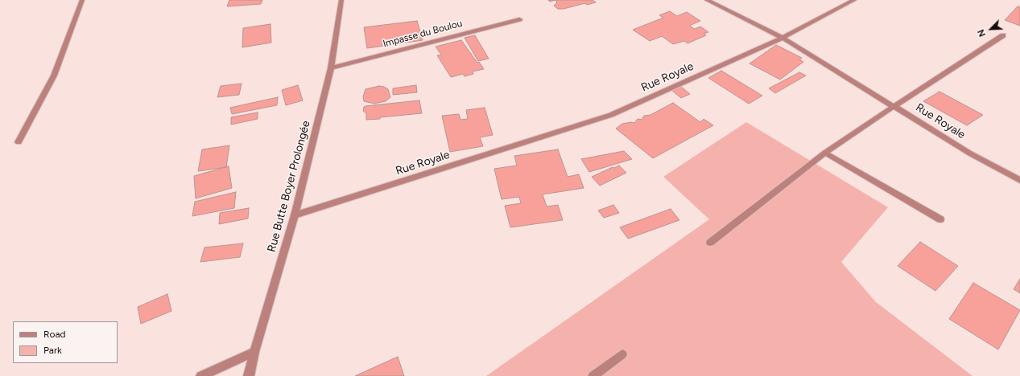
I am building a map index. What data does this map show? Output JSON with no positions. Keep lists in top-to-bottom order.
{
  "streets": {
    "street": ["Impasse du Boulou", "Rue Royale", "Rue Butte Boyer Prolongée"]
  },
  "crossings": [
    ["Impasse du Boulou", "Rue Butte Boyer Prolongée"],
    ["Rue Royale", "Rue Butte Boyer Prolongée"]
  ],
  "legend": ["Road", "Park"],
  "north": "bottom left"
}
